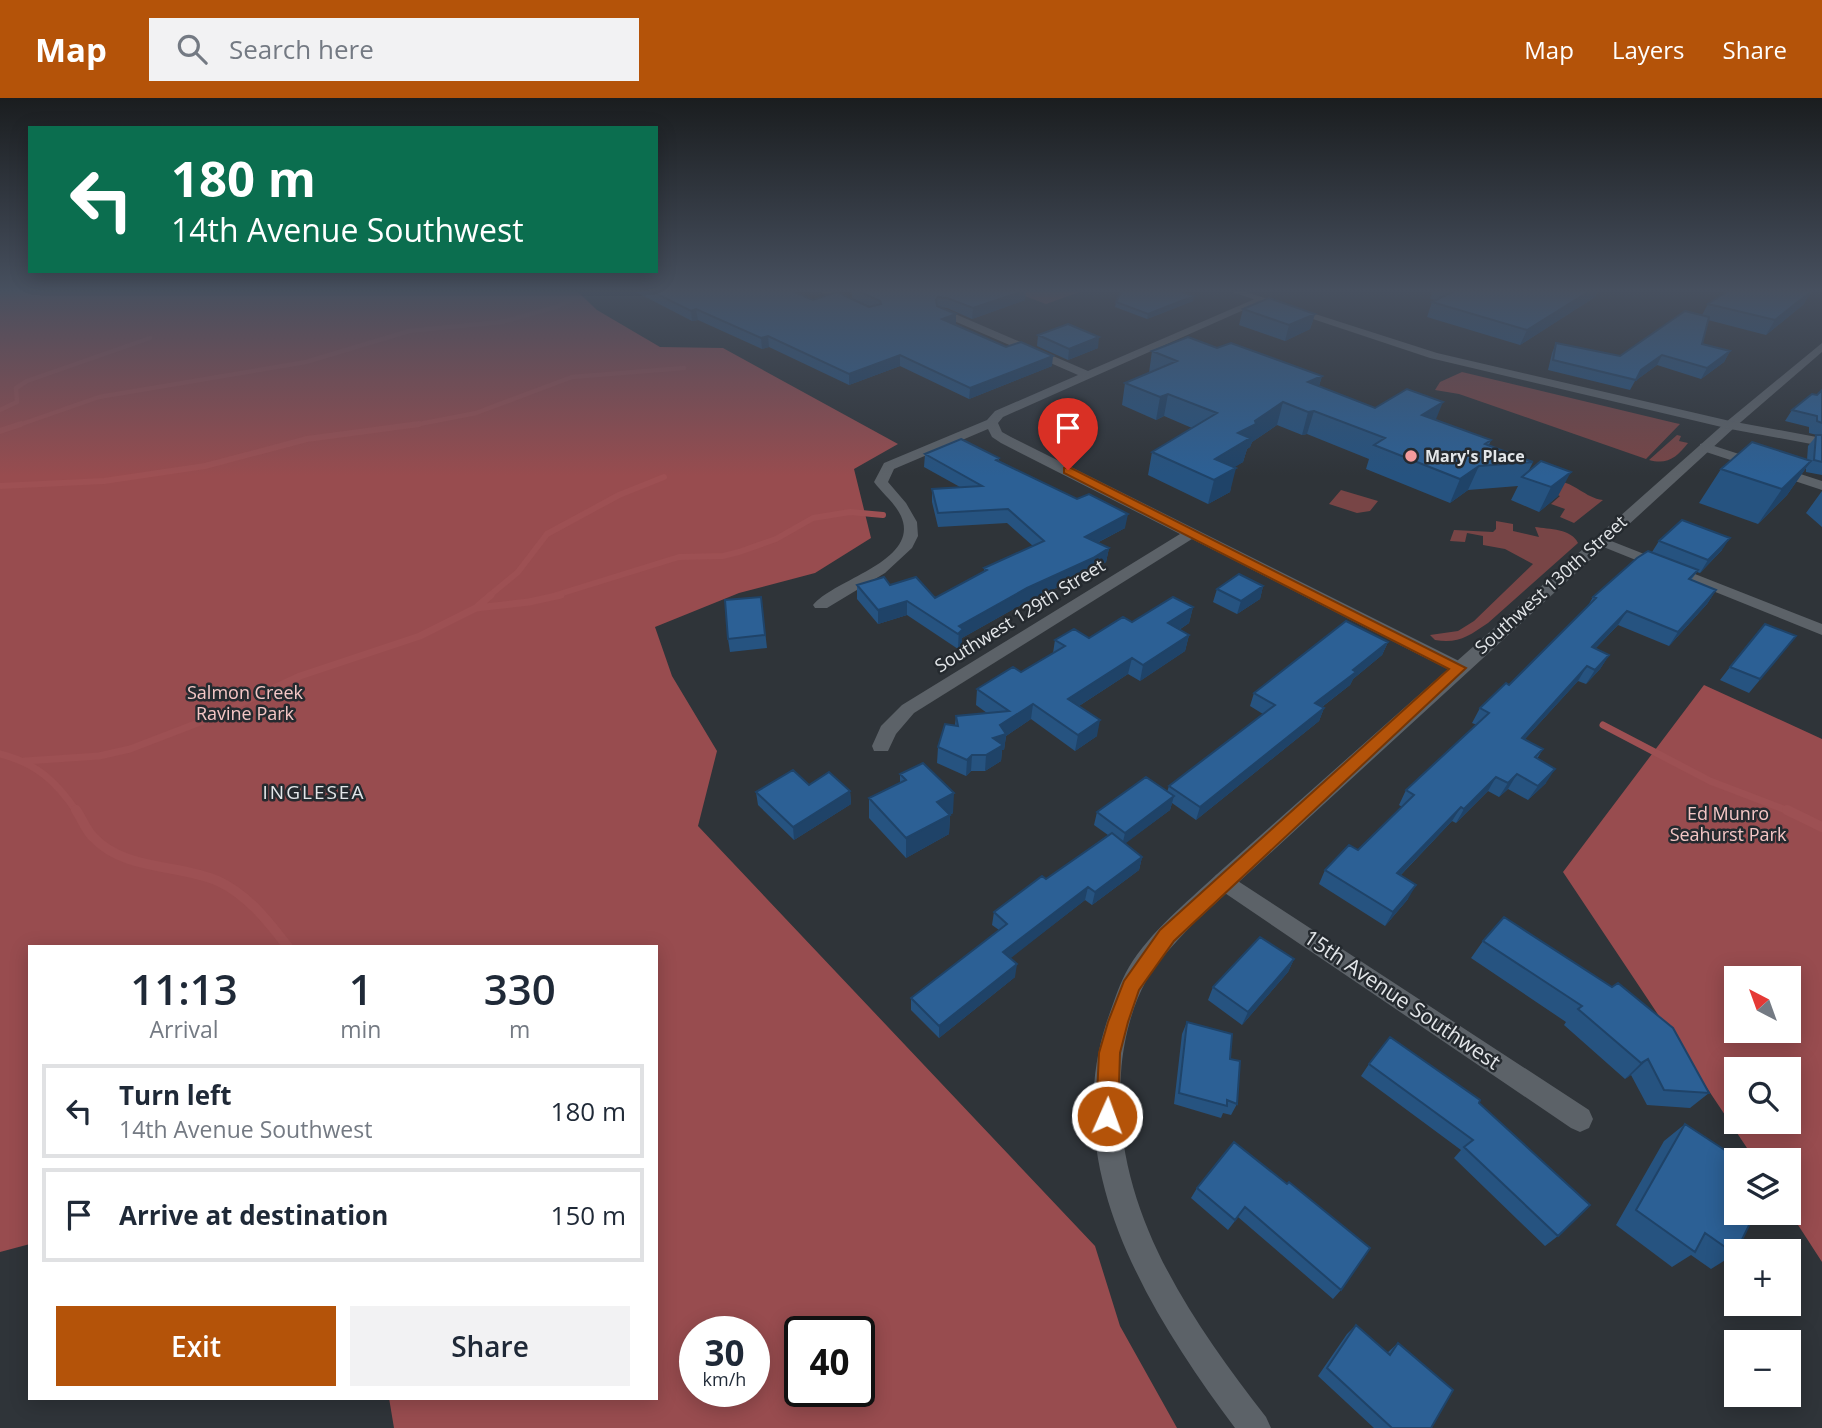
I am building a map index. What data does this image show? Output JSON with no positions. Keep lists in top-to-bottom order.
{
  "streets": {
    "street": ["Southwest 130th Street", "Southwest 129th Street", "15th Avenue Southwest"]
  },
  "crossings": [
    ["Southwest 130th Street", "15th Avenue Southwest"]
  ],
  "districts": ["INGLESEA"],
  "parks": ["Salmon Creek Ravine Park", "Ed Munro Seahurst Park"],
  "places": ["Mary's Place"],
  "north": "top left",
  "page": {
    "header": "Map",
    "search": "Search here",
    "nav": ["Map", "Layers", "Share"],
    "turn": ["180 m", "14th Avenue Southwest"],
    "eta": [
      "11:13",
      "Arrival",
      "1",
      "min",
      "330",
      "m"
    ],
    "map_buttons": ["+", "−"],
    "list": [
      {
        "name": "Turn left",
        "note": "14th Avenue Southwest",
        "value": "180 m"
      },
      {
        "name": "Arrive at destination",
        "value": "150 m"
      }
    ],
    "buttons": ["Exit", "Share"],
    "speed": "30 km/h",
    "limit": "40"
  }
}
